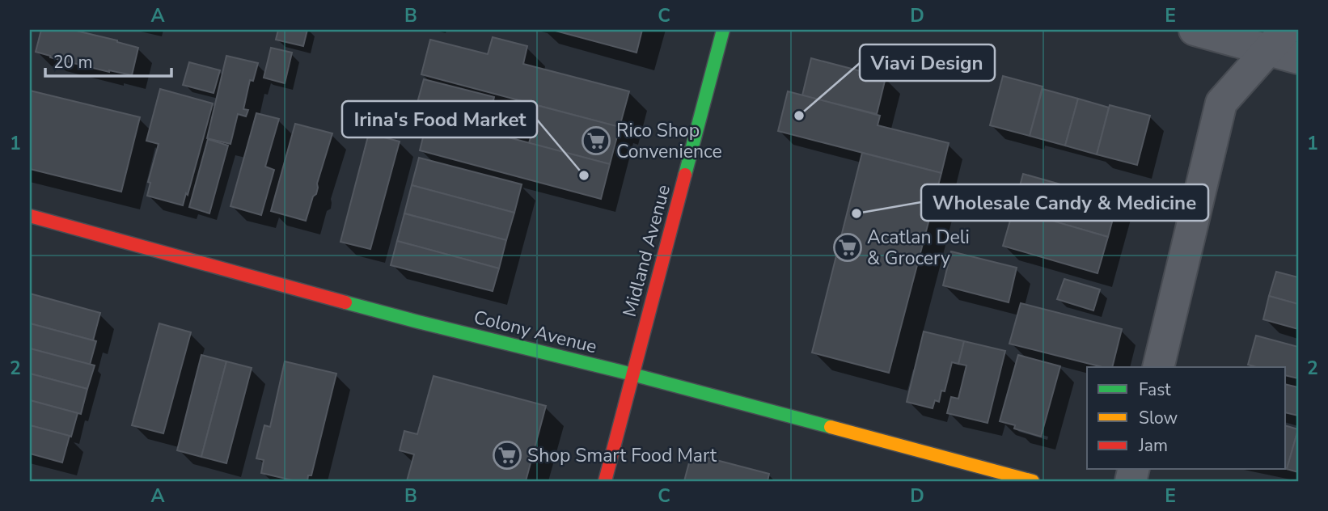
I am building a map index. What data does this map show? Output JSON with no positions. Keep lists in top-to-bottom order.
{
  "streets": {
    "street": ["Midland Avenue", "Colony Avenue"]
  },
  "crossings": [
    ["Midland Avenue", "Colony Avenue"]
  ],
  "places": {
    "other": ["Viavi Design", "Irina's Food Market", "Wholesale Candy & Medicine"],
    "supermarket": ["Rico Shop Convenience", "Acatlan Deli & Grocery", "Shop Smart Food Mart"]
  },
  "legend": ["Fast", "Slow", "Jam"],
  "scale_bar": "20 m",
  "grid": {
    "columns": [
      "A",
      "B",
      "C",
      "D",
      "E"
    ],
    "rows": ["1", "2"]
  }
}
